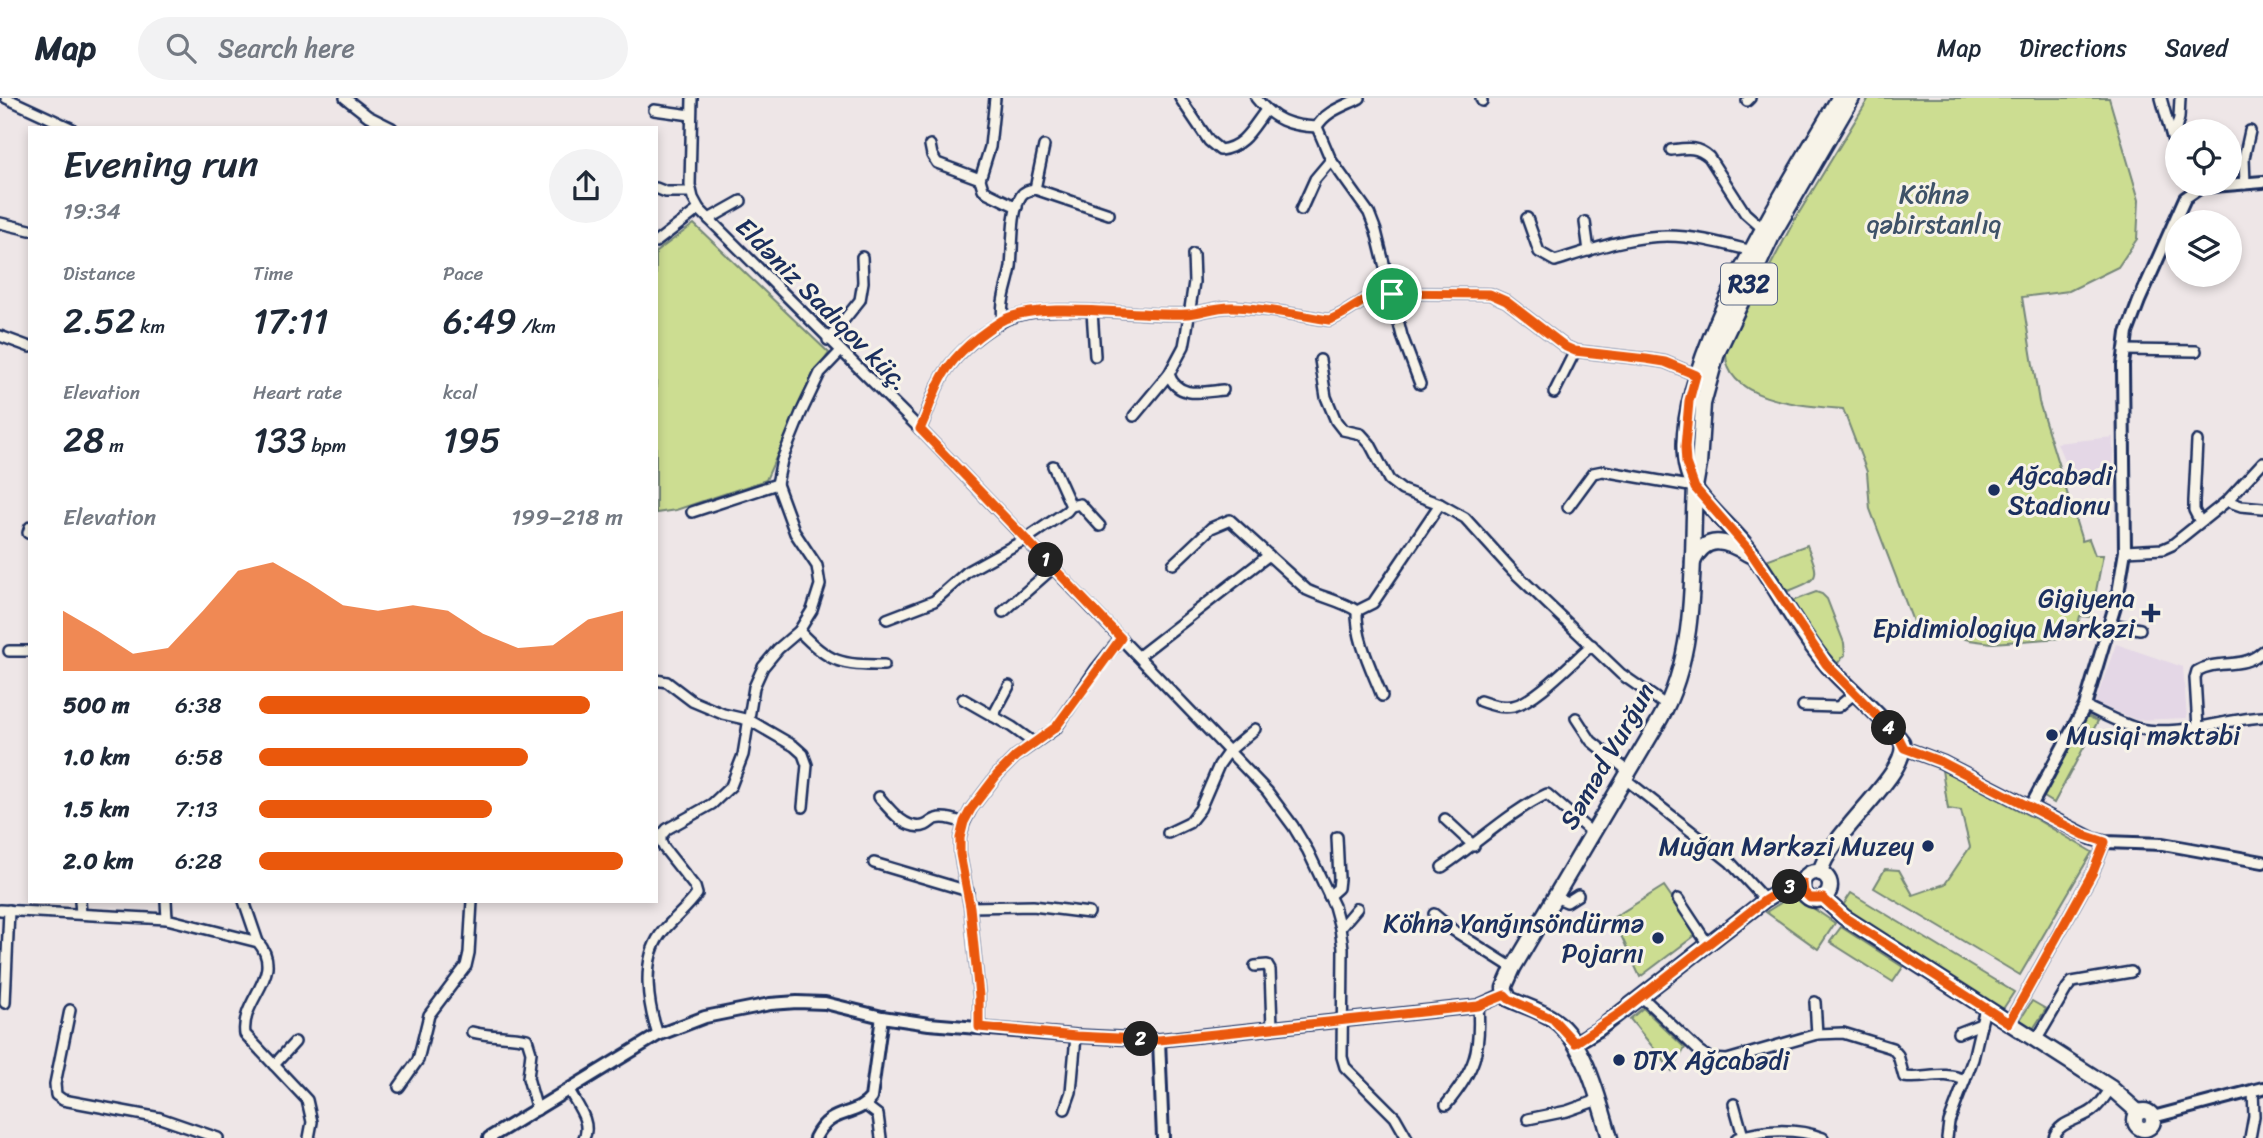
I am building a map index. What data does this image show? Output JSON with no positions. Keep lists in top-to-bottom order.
{
  "streets": {
    "main road": ["R32", "Səməd Vurğun"],
    "street": ["Eldəniz Sadıqov küç."]
  },
  "parks": ["Köhnə qəbirstanlıq"],
  "places": {
    "other": [
      "Ağcabədi Stadionu",
      "Musiqi məktəbi",
      "Muğan Mərkəzi Muzey",
      "Köhnə Yanğınsöndürmə Pojarnı",
      "DTX Ağcabədi"
    ],
    "health": ["Gigiyena Epidimiologiya Mərkəzi"]
  },
  "page": {
    "header": "Map",
    "search": "Search here",
    "nav": ["Map", "Directions", "Saved"],
    "heading": ["Evening run", "19:34"],
    "stats": [
      ["Distance", "2.52 km"],
      ["Time", "17:11"],
      ["Pace", "6:49 /km"],
      ["Elevation", "28 m"],
      ["Heart rate", "133 bpm"],
      ["kcal", "195"]
    ],
    "chart": ["Elevation", "199–218 m"],
    "pins": [
      "1",
      "4",
      "3",
      "2"
    ],
    "list": [
      {
        "name": "500 m",
        "note": "6:38"
      },
      {
        "name": "1.0 km",
        "note": "6:58"
      },
      {
        "name": "1.5 km",
        "note": "7:13"
      },
      {
        "name": "2.0 km",
        "note": "6:28"
      }
    ]
  }
}
